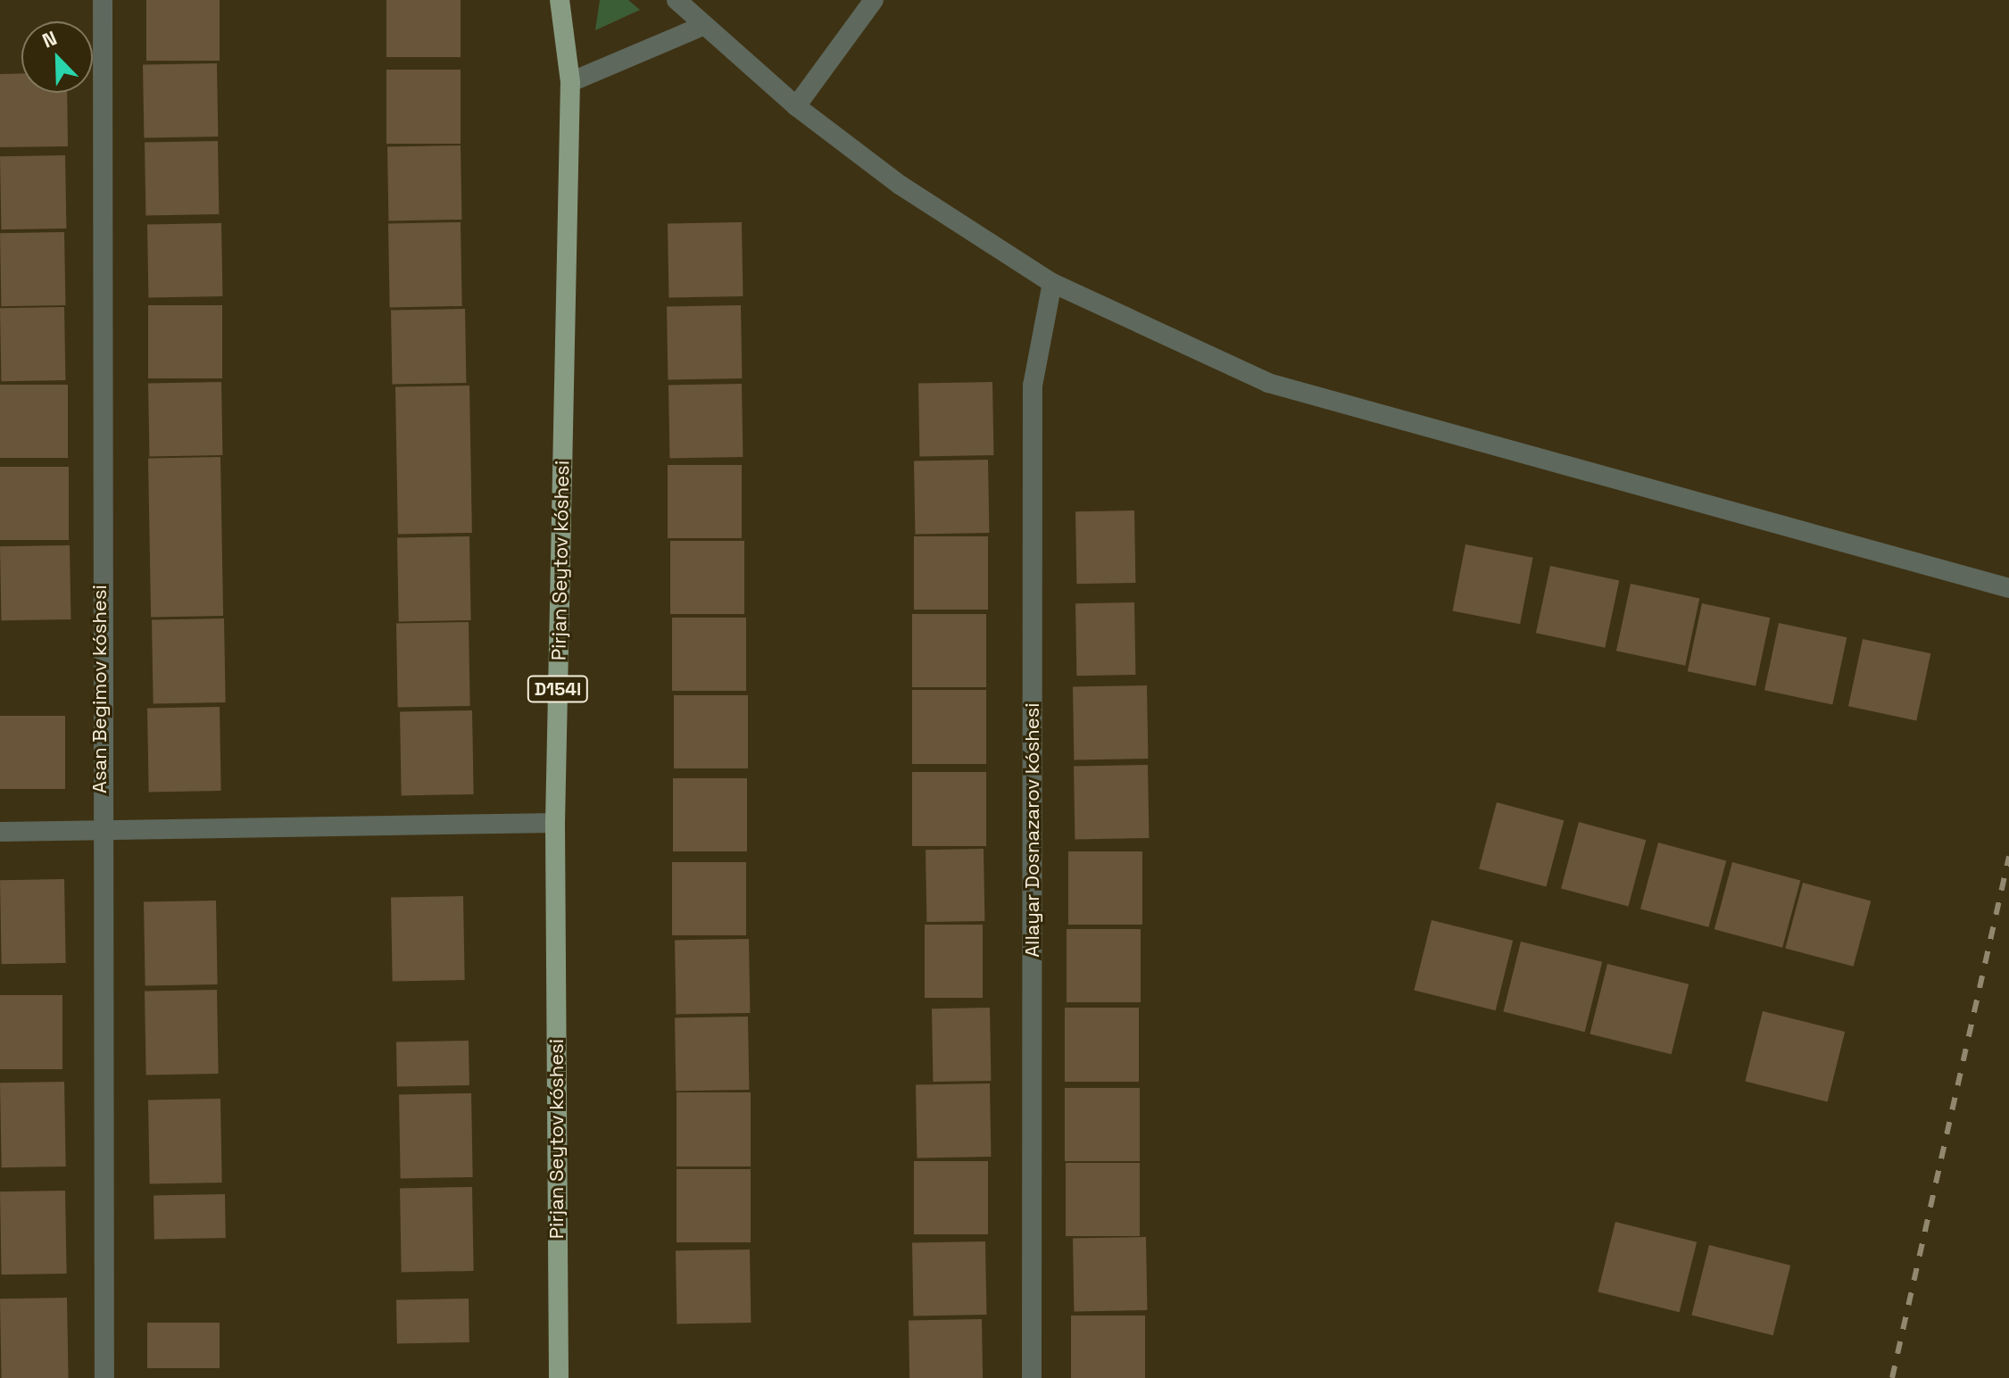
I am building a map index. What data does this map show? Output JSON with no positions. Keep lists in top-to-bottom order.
{
  "streets": {
    "main road": ["Pirjan Seytov kóshesi", "D154l"],
    "street": ["Asan Begimov kóshesi", "Allayar Dosnazarov kóshesi"]
  },
  "north": "top left"
}
